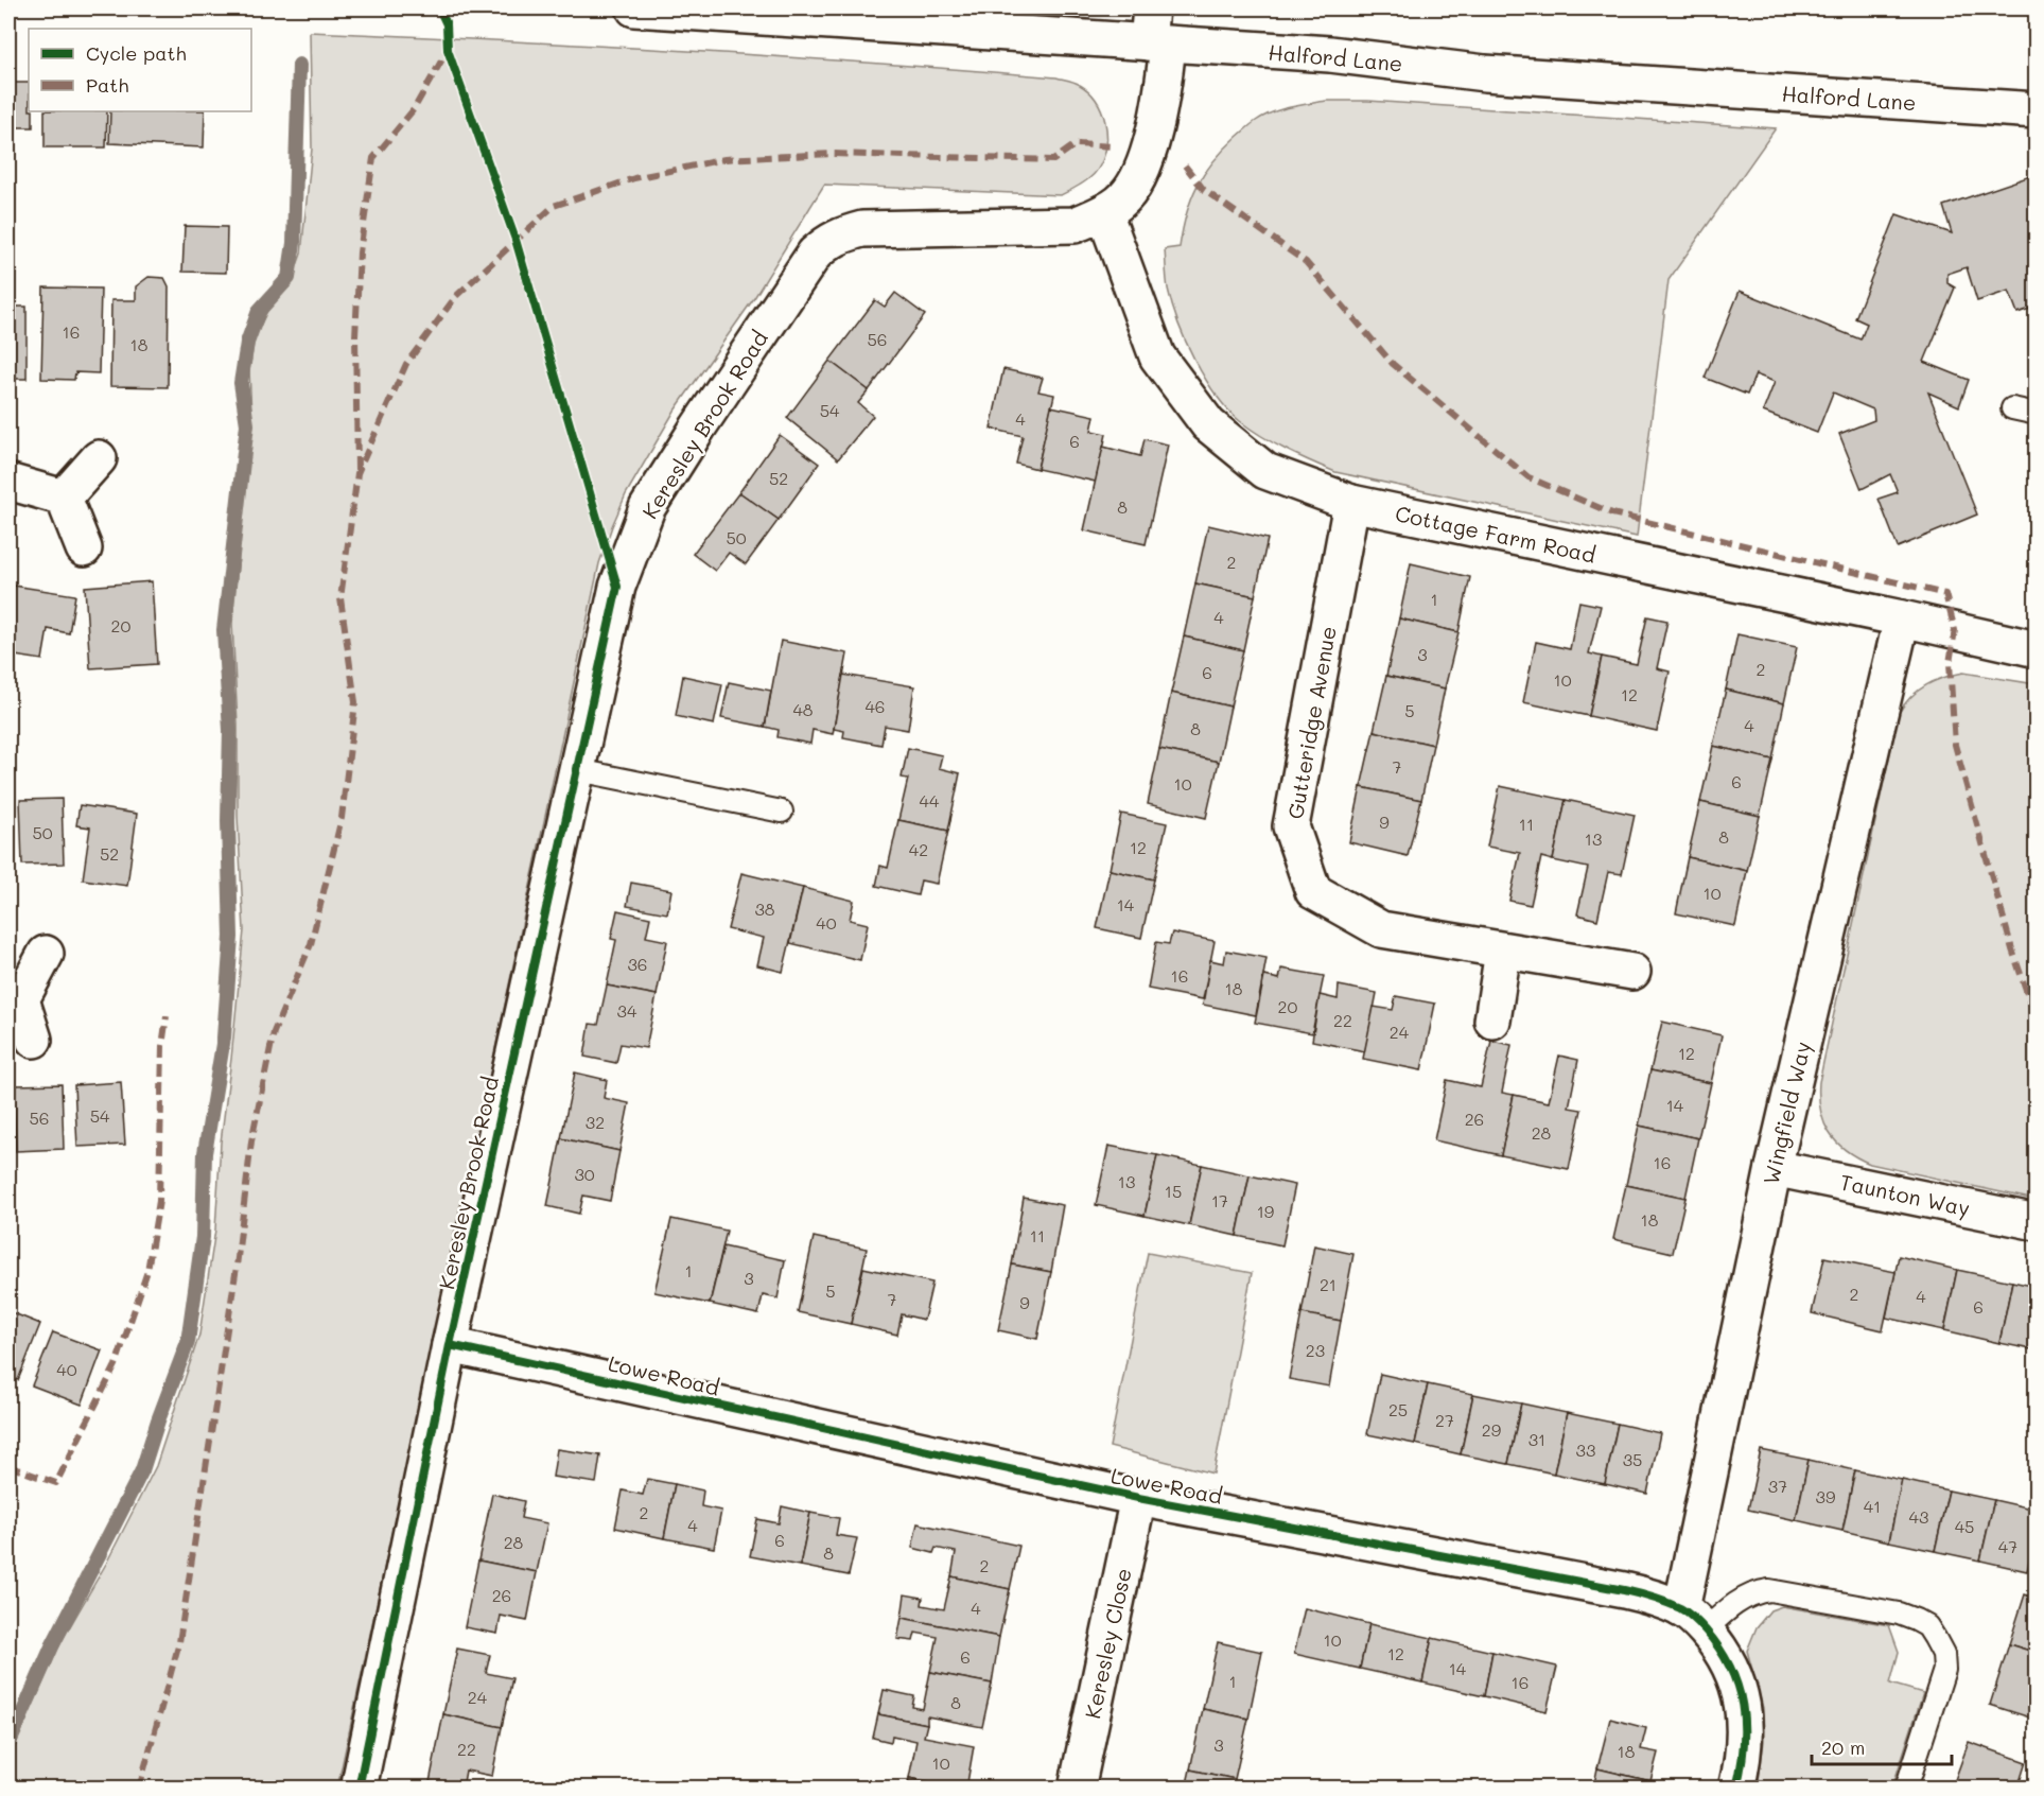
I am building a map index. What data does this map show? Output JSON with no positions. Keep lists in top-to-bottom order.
{
  "streets": {
    "street": [
      "Halford Lane",
      "Keresley Brook Road",
      "Cottage Farm Road",
      "Gutteridge Avenue",
      "Wingfield Way",
      "Taunton Way",
      "Lowe Road",
      "Keresley Close"
    ]
  },
  "crossings": [
    ["Halford Lane", "Keresley Brook Road"],
    ["Keresley Brook Road", "Cottage Farm Road"],
    ["Keresley Brook Road", "Lowe Road"],
    ["Cottage Farm Road", "Gutteridge Avenue"],
    ["Cottage Farm Road", "Wingfield Way"],
    ["Wingfield Way", "Taunton Way"],
    ["Wingfield Way", "Lowe Road"],
    ["Lowe Road", "Keresley Close"]
  ],
  "house_numbers": [
    "16",
    "56",
    "18",
    "54",
    "4",
    "6",
    "52",
    "8",
    "50",
    "2",
    "1",
    "4",
    "20",
    "3",
    "2",
    "6",
    "10",
    "12",
    "46",
    "48",
    "5",
    "4",
    "8",
    "7",
    "6",
    "10",
    "44",
    "9",
    "11",
    "50",
    "8",
    "13",
    "12",
    "42",
    "52",
    "10",
    "14",
    "38",
    "40",
    "36",
    "16",
    "18",
    "20",
    "34",
    "22",
    "24",
    "12",
    "14",
    "54",
    "56",
    "26",
    "32",
    "28",
    "16",
    "30",
    "13",
    "15",
    "17",
    "19",
    "18",
    "11",
    "1",
    "3",
    "21",
    "5",
    "2",
    "4",
    "7",
    "9",
    "6",
    "23",
    "40",
    "25",
    "27",
    "29",
    "31",
    "33",
    "35",
    "37",
    "39",
    "41",
    "2",
    "43",
    "4",
    "45",
    "6",
    "28",
    "47",
    "8",
    "2",
    "26",
    "4",
    "10",
    "12",
    "6",
    "14",
    "1",
    "16",
    "24",
    "8",
    "3",
    "22",
    "18",
    "10"
  ],
  "legend": ["Cycle path", "Path"],
  "scale_bar": "20 m"
}
